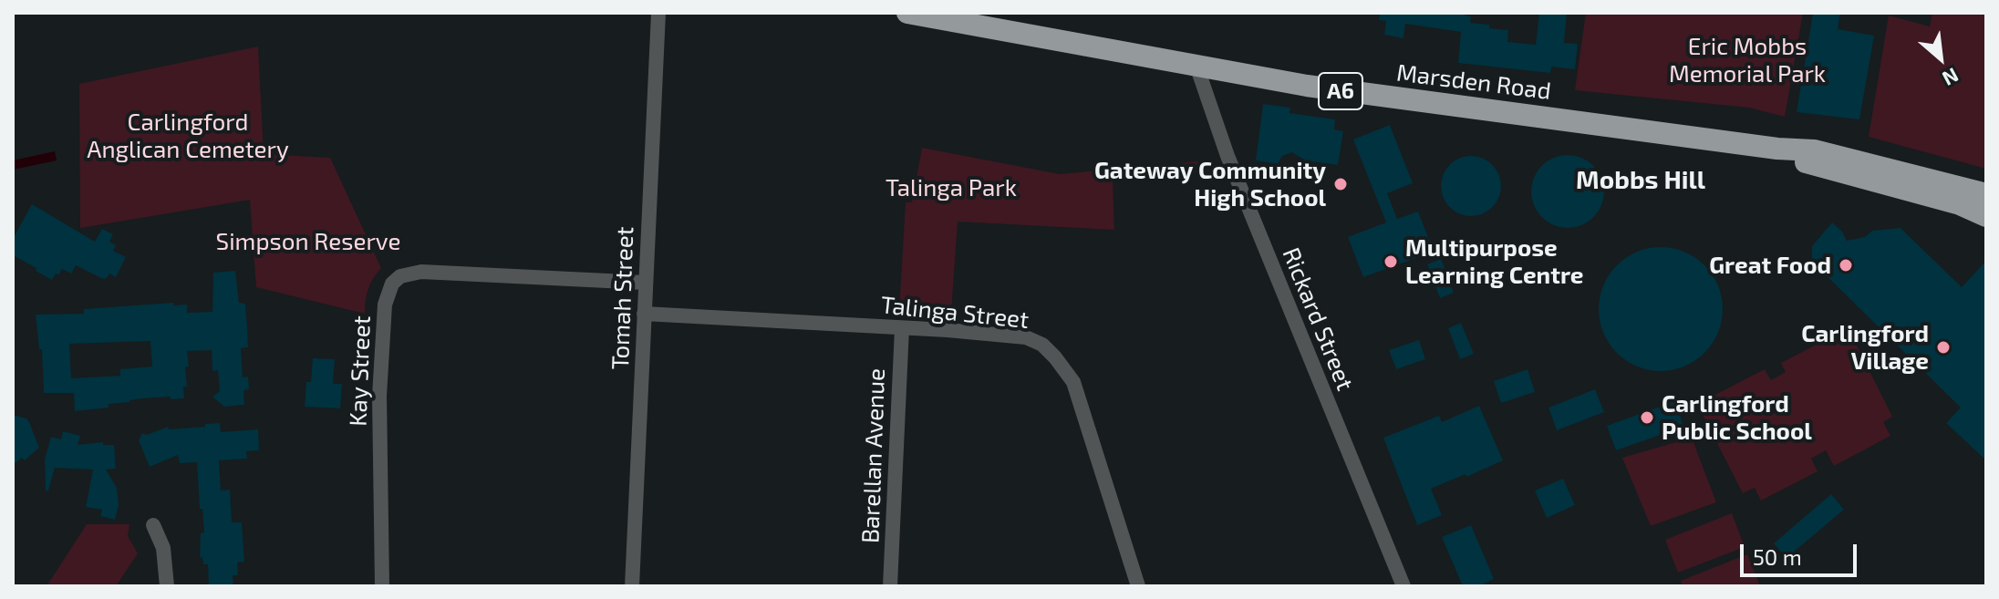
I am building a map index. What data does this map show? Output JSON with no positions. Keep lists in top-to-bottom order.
{
  "streets": {
    "highway": ["Marsden Road", "A6"],
    "street": [
      "Tomah Street",
      "Talinga Street",
      "Rickard Street",
      "Kay Street",
      "Barellan Avenue"
    ]
  },
  "crossings": [
    ["Marsden Road", "Rickard Street"],
    ["Tomah Street", "Talinga Street"],
    ["Tomah Street", "Kay Street"],
    ["Talinga Street", "Barellan Avenue"]
  ],
  "districts": ["Mobbs Hill"],
  "parks": [
    "Eric Mobbs Memorial Park",
    "Carlingford Anglican Cemetery",
    "Talinga Park",
    "Simpson Reserve"
  ],
  "places": [
    "Gateway Community High School",
    "Multipurpose Learning Centre",
    "Great Food",
    "Carlingford Village",
    "Carlingford Public School"
  ],
  "scale_bar": "50 m",
  "north": "bottom right"
}
